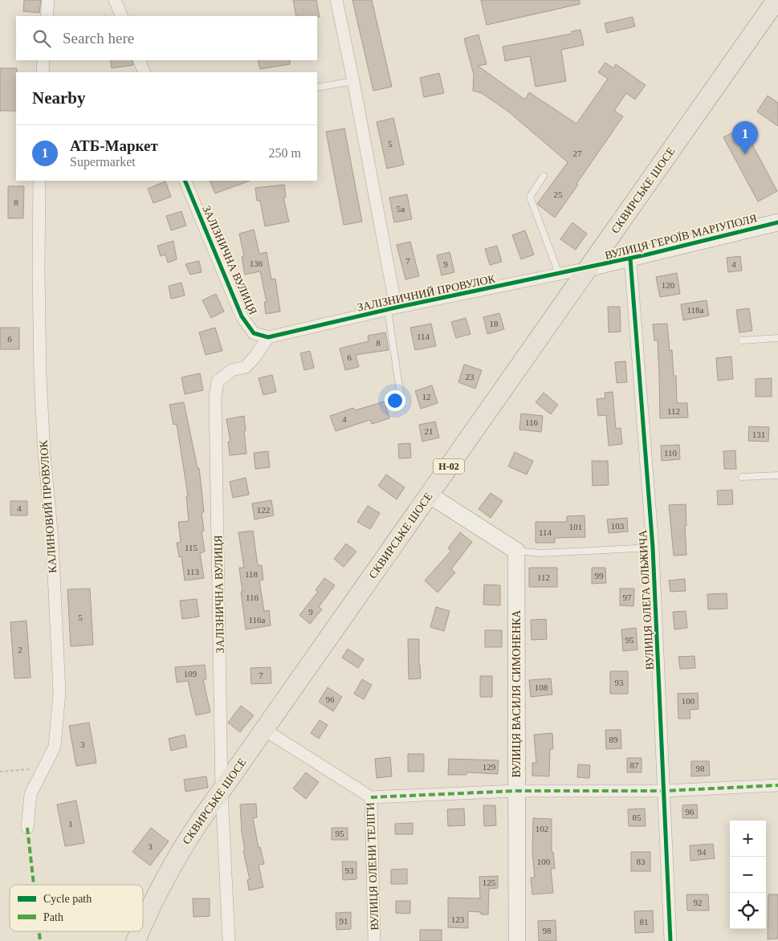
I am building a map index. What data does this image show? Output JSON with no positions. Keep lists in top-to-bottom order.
{
  "streets": {
    "main road": ["СКВИРСЬКЕ ШОСЕ", "Н-02"],
    "street": [
      "ВУЛИЦЯ ГЕРОЇВ МАРІУПОЛЯ",
      "ЗАЛІЗНИЧНА ВУЛИЦЯ",
      "ЗАЛІЗНИЧНИЙ ПРОВУЛОК",
      "КАЛИНОВИЙ ПРОВУЛОК",
      "ВУЛИЦЯ ОЛЕГА ОЛЬЖИЧА",
      "ВУЛИЦЯ ВАСИЛЯ СИМОНЕНКА",
      "ВУЛИЦЯ ОЛЕНИ ТЕЛІГИ"
    ]
  },
  "crossings": [
    ["СКВИРСЬКЕ ШОСЕ", "ВУЛИЦЯ ГЕРОЇВ МАРІУПОЛЯ"],
    ["СКВИРСЬКЕ ШОСЕ", "ЗАЛІЗНИЧНА ВУЛИЦЯ"],
    ["СКВИРСЬКЕ ШОСЕ", "ЗАЛІЗНИЧНИЙ ПРОВУЛОК"],
    ["СКВИРСЬКЕ ШОСЕ", "ВУЛИЦЯ ОЛЕНИ ТЕЛІГИ"],
    ["ВУЛИЦЯ ГЕРОЇВ МАРІУПОЛЯ", "ЗАЛІЗНИЧНИЙ ПРОВУЛОК"],
    ["ВУЛИЦЯ ГЕРОЇВ МАРІУПОЛЯ", "ВУЛИЦЯ ОЛЕГА ОЛЬЖИЧА"],
    ["ЗАЛІЗНИЧНА ВУЛИЦЯ", "ЗАЛІЗНИЧНИЙ ПРОВУЛОК"]
  ],
  "house_numbers": [
    "5",
    "27",
    "25",
    "8",
    "5а",
    "7",
    "136",
    "9",
    "4",
    "120",
    "118а",
    "18",
    "114",
    "6",
    "8",
    "6",
    "23",
    "12",
    "112",
    "4",
    "116",
    "21",
    "131",
    "110",
    "4",
    "122",
    "103",
    "101",
    "114",
    "115",
    "113",
    "118",
    "99",
    "112",
    "116",
    "97",
    "9",
    "5",
    "116а",
    "95",
    "2",
    "109",
    "7",
    "93",
    "108",
    "96",
    "100",
    "89",
    "3",
    "87",
    "129",
    "98",
    "96",
    "85",
    "1",
    "102",
    "95",
    "3",
    "94",
    "100",
    "83",
    "93",
    "125",
    "92",
    "123",
    "91",
    "81",
    "98"
  ],
  "legend": ["Cycle path", "Path"],
  "page": {
    "search": "Search here",
    "heading": "Nearby",
    "pins": "1",
    "list": [
      {
        "mark": "1",
        "name": "АТБ-Маркет",
        "note": "Supermarket",
        "value": "250 m"
      }
    ],
    "map_buttons": ["+", "−"]
  }
}
